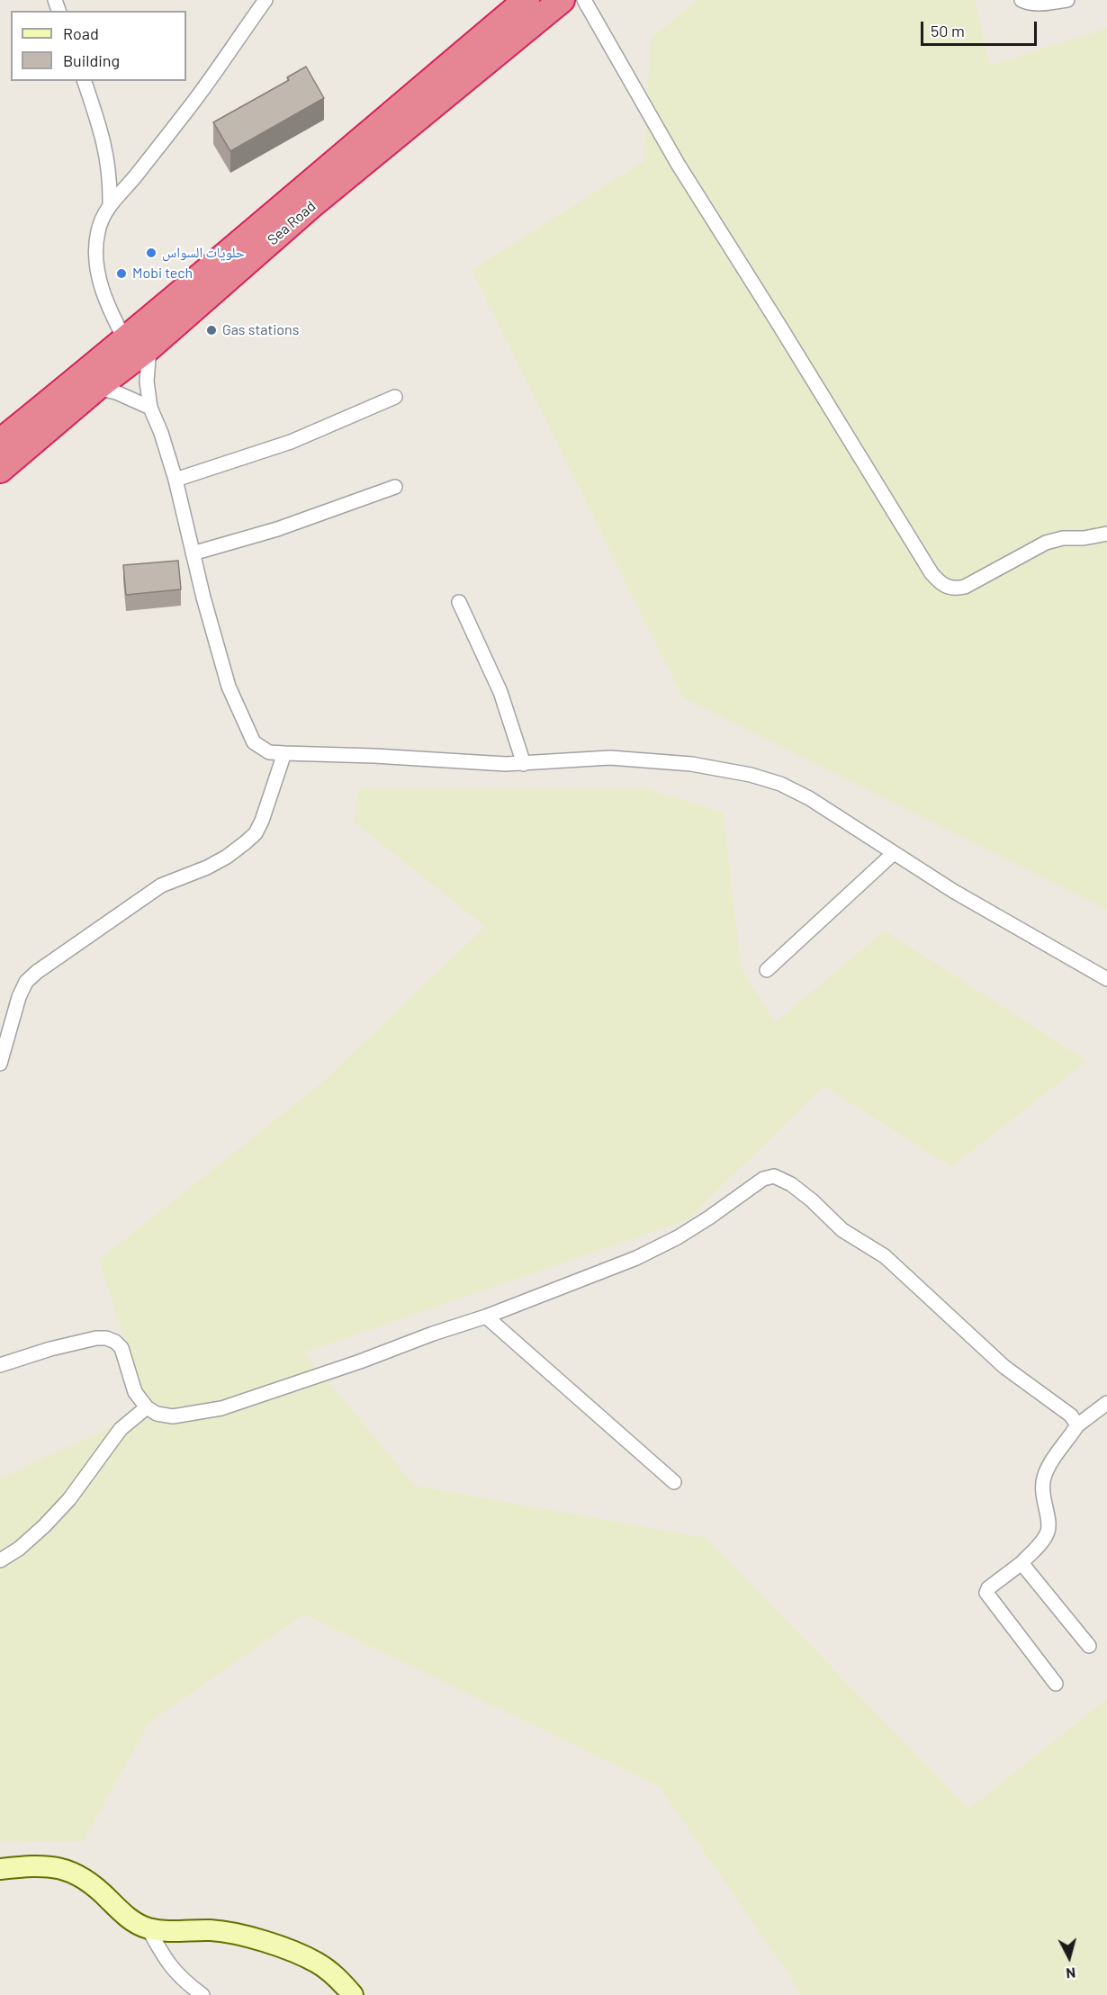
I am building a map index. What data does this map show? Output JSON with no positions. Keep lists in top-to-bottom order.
{
  "streets": {
    "highway": ["Sea Road"]
  },
  "places": ["حلويات السواس", "Mobi tech", "Gas stations"],
  "legend": ["Road", "Building"],
  "scale_bar": "50 m",
  "north": "bottom"
}
